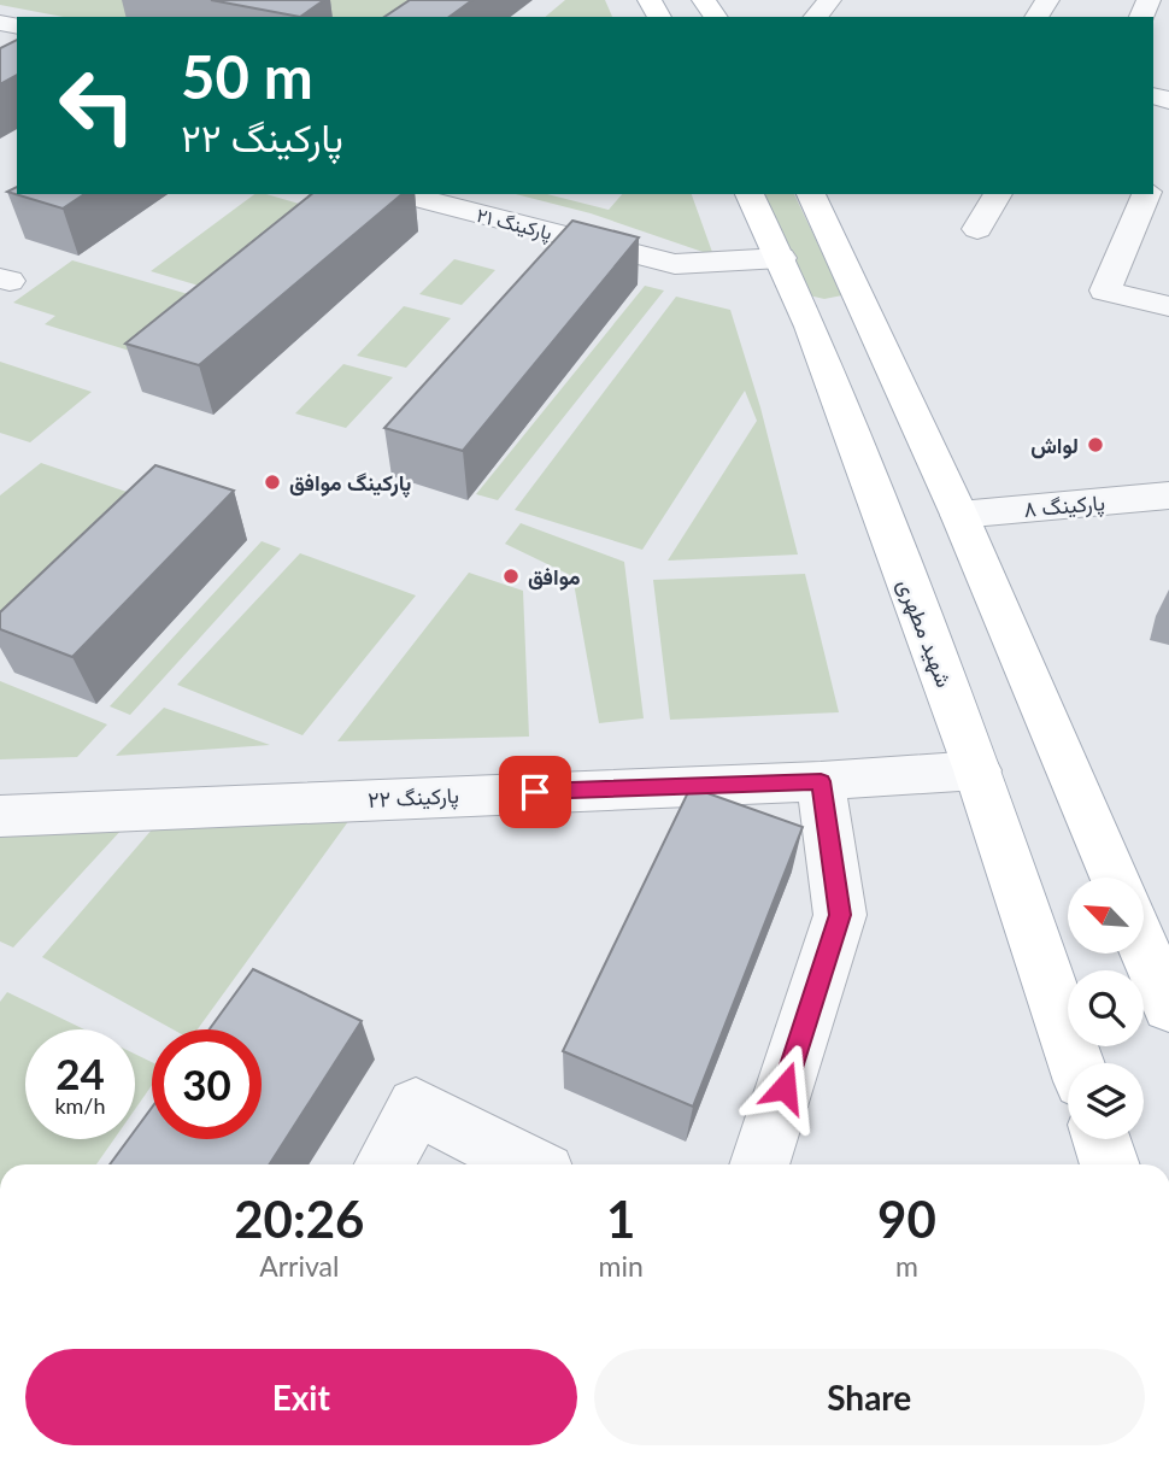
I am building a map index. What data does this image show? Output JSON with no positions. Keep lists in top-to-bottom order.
{
  "streets": {
    "main road": ["شهید مطهری"],
    "street": ["پارکینگ ۲۱", "پارکینگ ۸", "پارکینگ ۲۲"]
  },
  "crossings": [
    ["پارکینگ ۲۱", "شهید مطهری"],
    ["شهید مطهری", "پارکینگ ۲۲"]
  ],
  "places": ["لواش", "پارکینگ موافق", "موافق"],
  "north": "top left",
  "page": {
    "turn": ["50 m", "پارکینگ ۲۲"],
    "speed": "24 km/h",
    "limit": "30",
    "eta": [
      "20:26",
      "Arrival",
      "1",
      "min",
      "90",
      "m"
    ],
    "buttons": ["Exit", "Share"]
  }
}
